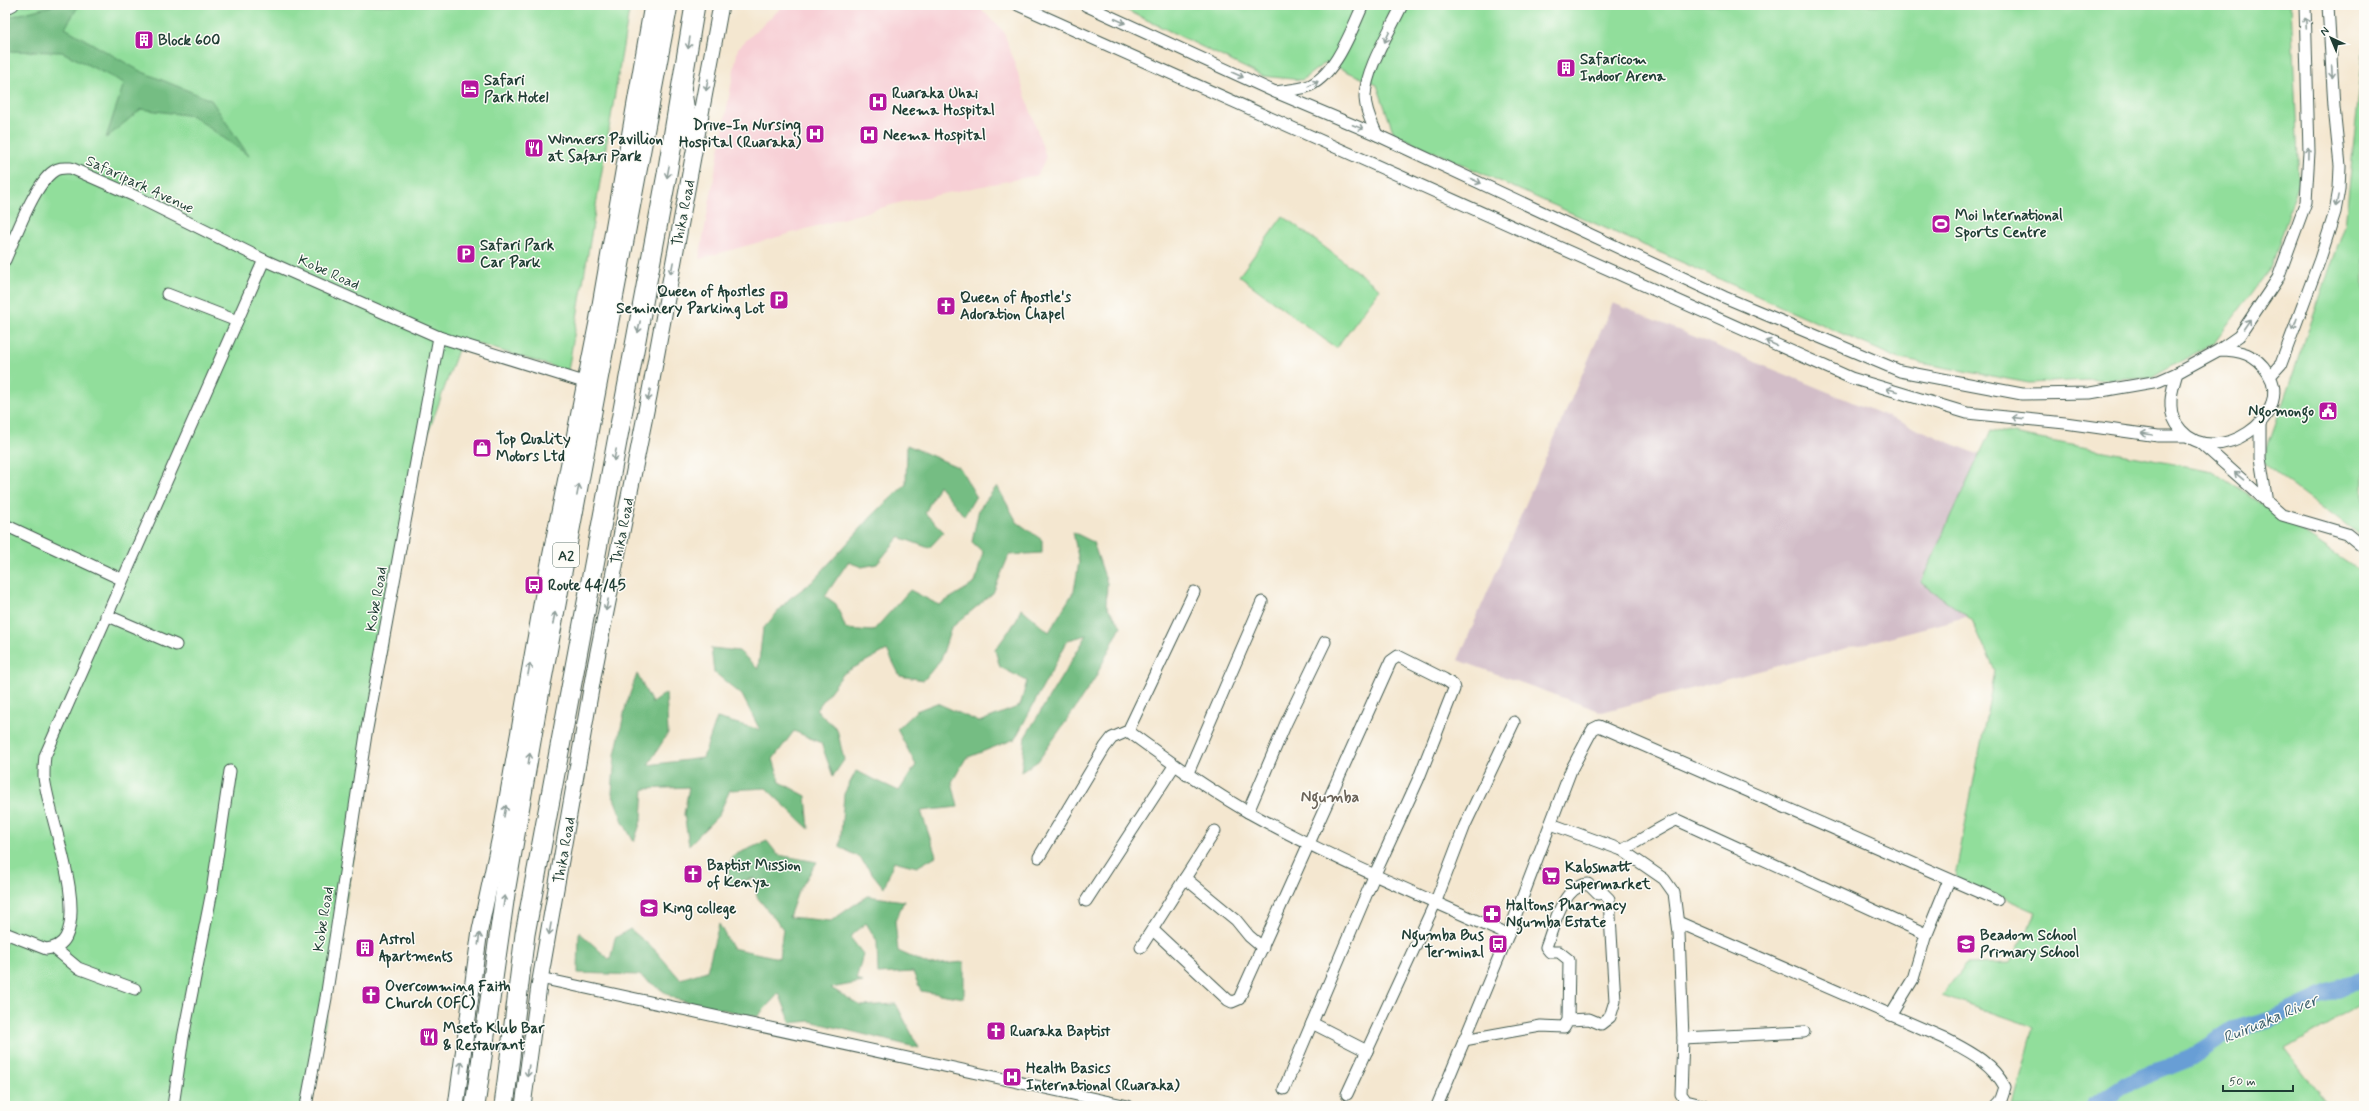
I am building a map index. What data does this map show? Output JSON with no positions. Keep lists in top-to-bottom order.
{
  "streets": {
    "highway": ["Thika Road", "A2"],
    "street": ["Safaripark Avenue", "Kobe Road"]
  },
  "crossings": [
    ["Safaripark Avenue", "Kobe Road"]
  ],
  "districts": ["Ngumba"],
  "water": ["Ruiruaka River"],
  "places": {
    "building": ["Block 600", "Safaricom Indoor Arena", "Astrol Apartments"],
    "hotel": ["Safari Park Hotel"],
    "hospital": [
      "Ruaraka Uhai Neema Hospital",
      "Drive-In Nursing Hospital (Ruaraka)",
      "Neema Hospital",
      "Health Basics International (Ruaraka)"
    ],
    "restaurant": ["Winners Pavillion at Safari Park", "Mseto Klub Bar & Restaurant"],
    "sports": ["Moi International Sports Centre"],
    "parking": ["Safari Park Car Park", "Queen of Apostles Seminery Parking Lot"],
    "church": [
      "Queen of Apostle's Adoration Chapel",
      "Baptist Mission of Kenya",
      "Overcomming Faith Church (OFC)",
      "Ruaraka Baptist"
    ],
    "public building": ["Ngomongo"],
    "shop": ["Top Quality Motors Ltd"],
    "bus stop": ["Route 44/45", "Ngumba Bus Terminal"],
    "supermarket": ["Kabsmatt Supermarket"],
    "school or university": ["King college", "Beadom School Primary School"],
    "pharmacy": ["Haltons Pharmacy Ngumba Estate"]
  },
  "scale_bar": "50 m",
  "north": "top left"
}
